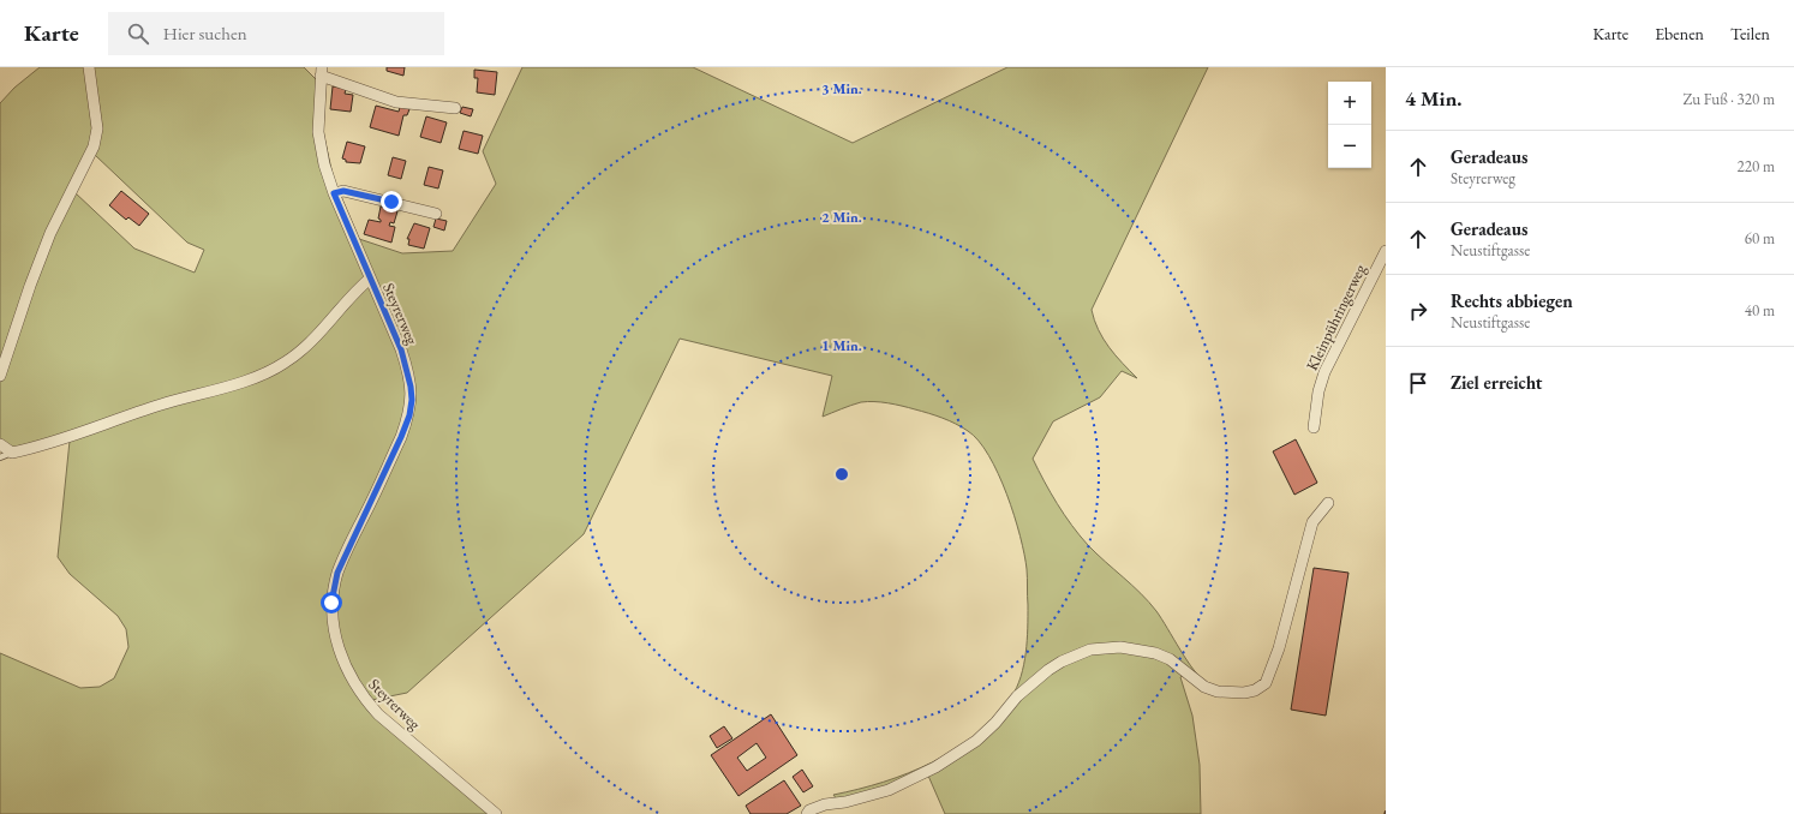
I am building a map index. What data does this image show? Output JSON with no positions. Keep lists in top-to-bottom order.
{
  "streets": {
    "street": ["Steyrerweg", "Kleinpühringerweg"]
  },
  "page": {
    "header": "Karte",
    "search": "Hier suchen",
    "nav": ["Karte", "Ebenen", "Teilen"],
    "heading": ["4 Min.", "Zu Fuß · 320 m"],
    "map_buttons": ["+", "−"],
    "list": [
      ["Geradeaus", "Steyrerweg", "220 m"],
      ["Geradeaus", "Neustiftgasse", "60 m"],
      ["Rechts abbiegen", "Neustiftgasse", "40 m"],
      "Ziel erreicht"
    ]
  },
  "rings": ["3 Min.", "2 Min.", "1 Min."]
}
